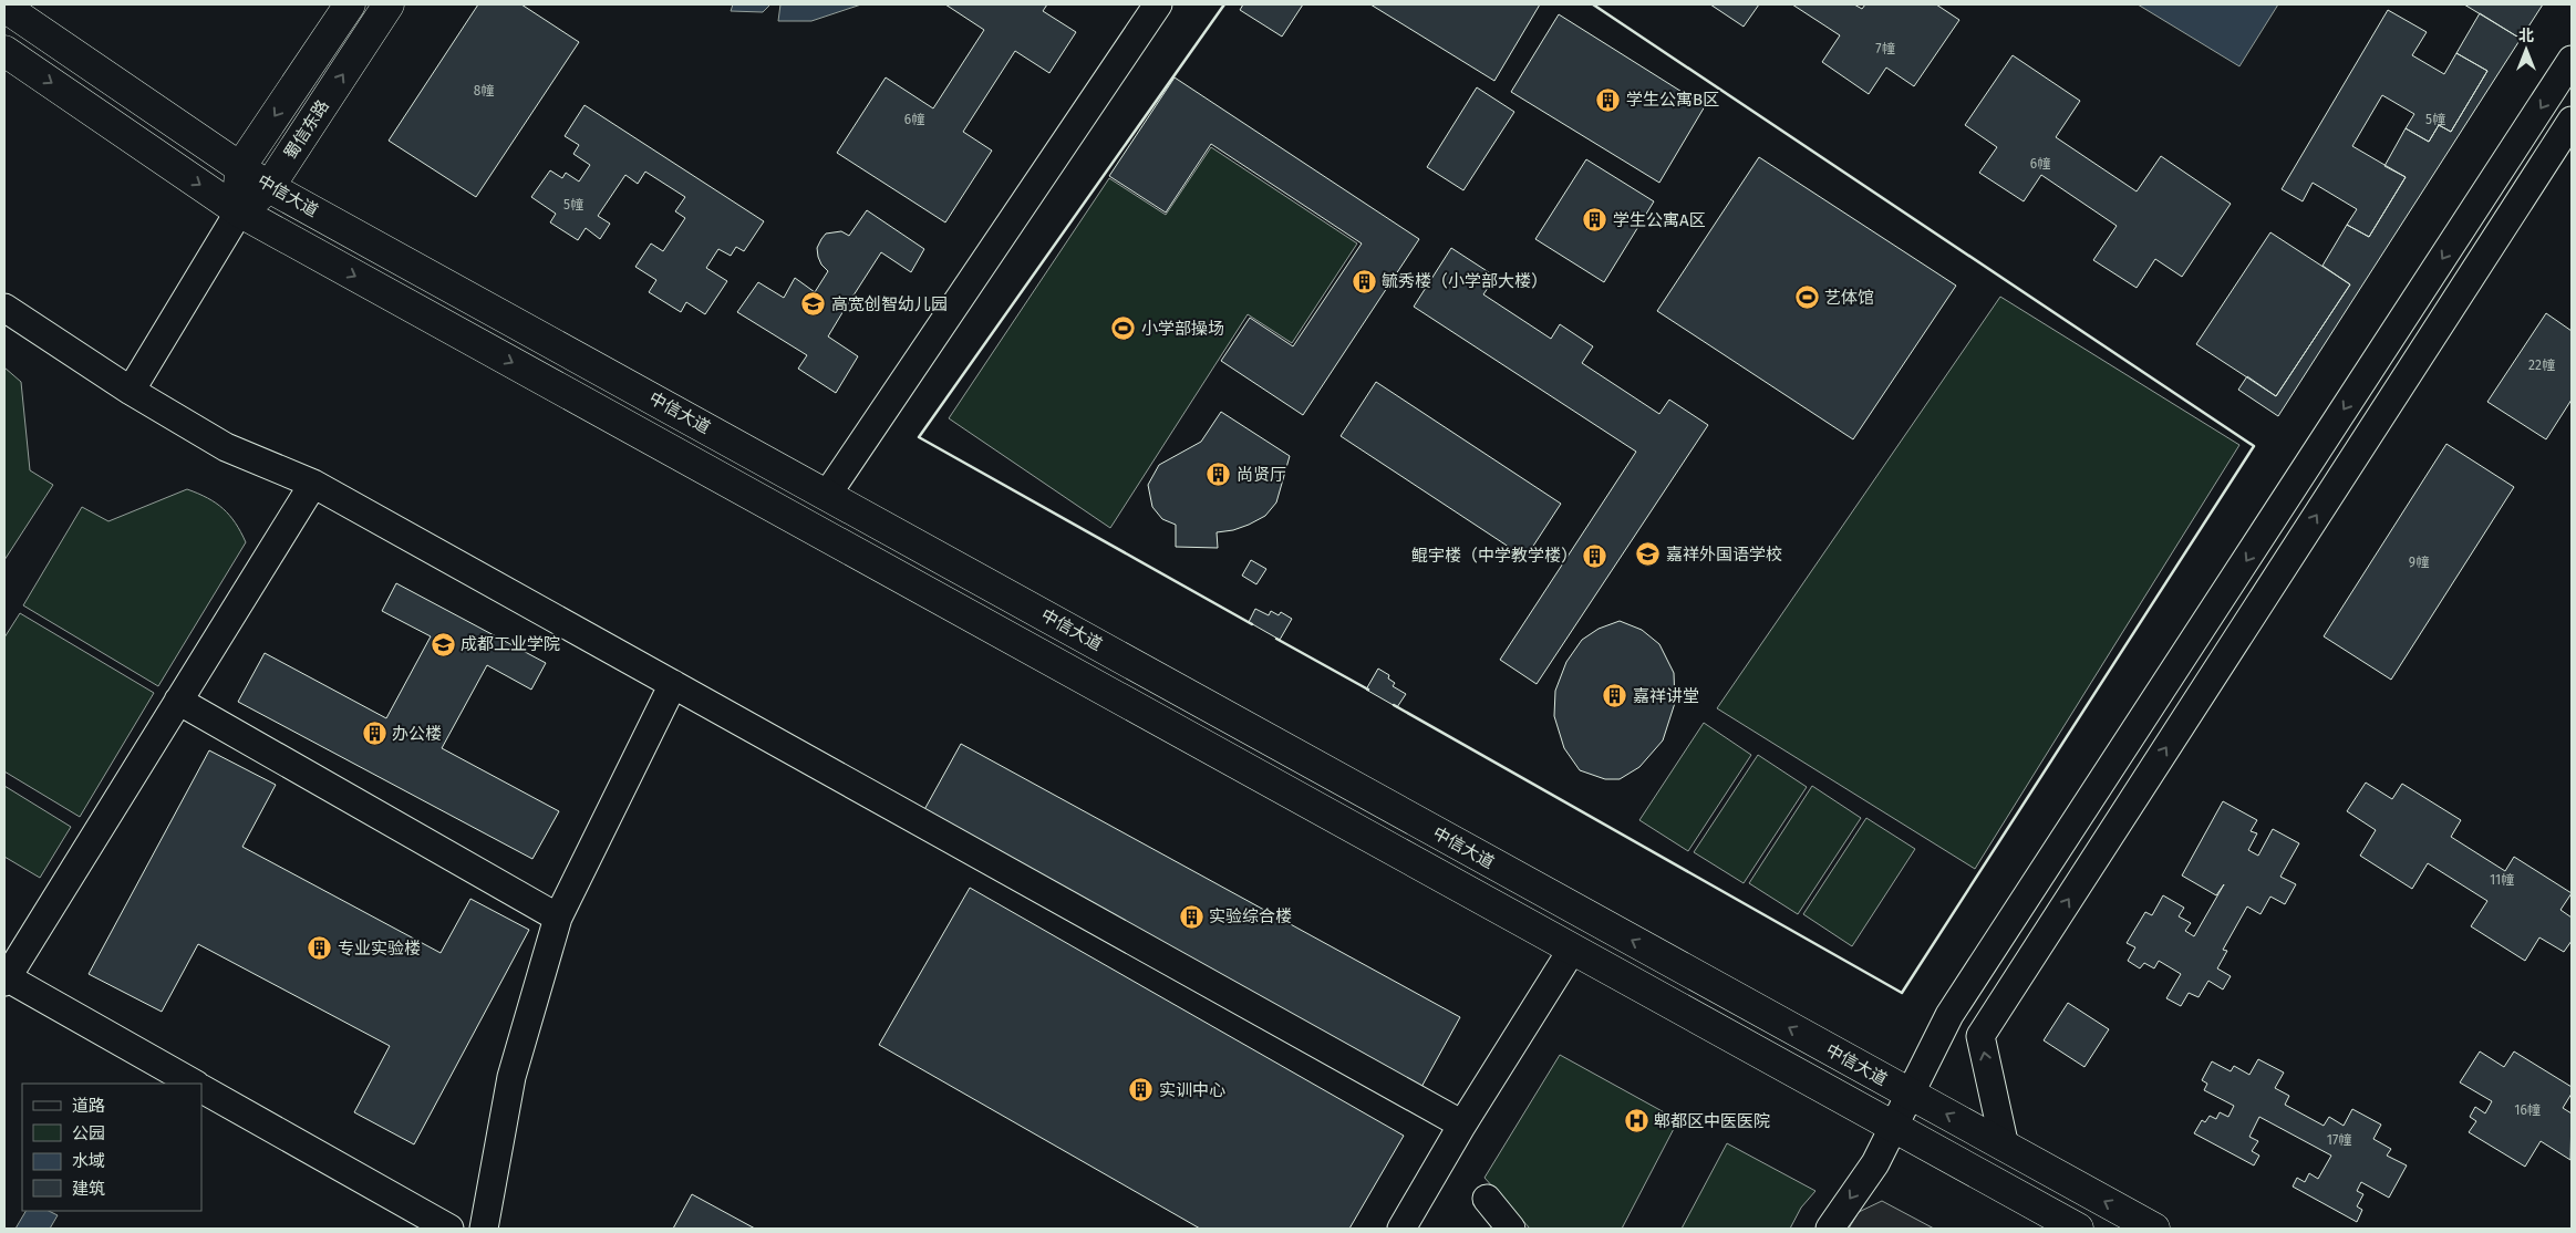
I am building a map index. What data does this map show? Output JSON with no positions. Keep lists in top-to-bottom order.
{
  "streets": {
    "main road": ["蜀信东路", "中信大道"]
  },
  "crossings": [
    ["蜀信东路", "中信大道"]
  ],
  "places": {
    "building": [
      "学生公寓B区",
      "学生公寓A区",
      "毓秀楼（小学部大楼）",
      "尚贤厅",
      "鲲宇楼（中学教学楼）",
      "嘉祥讲堂",
      "办公楼",
      "实验综合楼",
      "专业实验楼",
      "实训中心"
    ],
    "sports": ["艺体馆", "小学部操场"],
    "school or university": ["高宽创智幼儿园", "嘉祥外国语学校", "成都工业学院"],
    "hospital": ["郫都区中医医院"]
  },
  "house_numbers": [
    "7幢",
    "8幢",
    "6幢",
    "5幢",
    "6幢",
    "5幢",
    "22幢",
    "9幢",
    "11幢",
    "16幢",
    "17幢"
  ],
  "legend": [
    "道路",
    "公园",
    "水域",
    "建筑"
  ],
  "north": "top"
}
